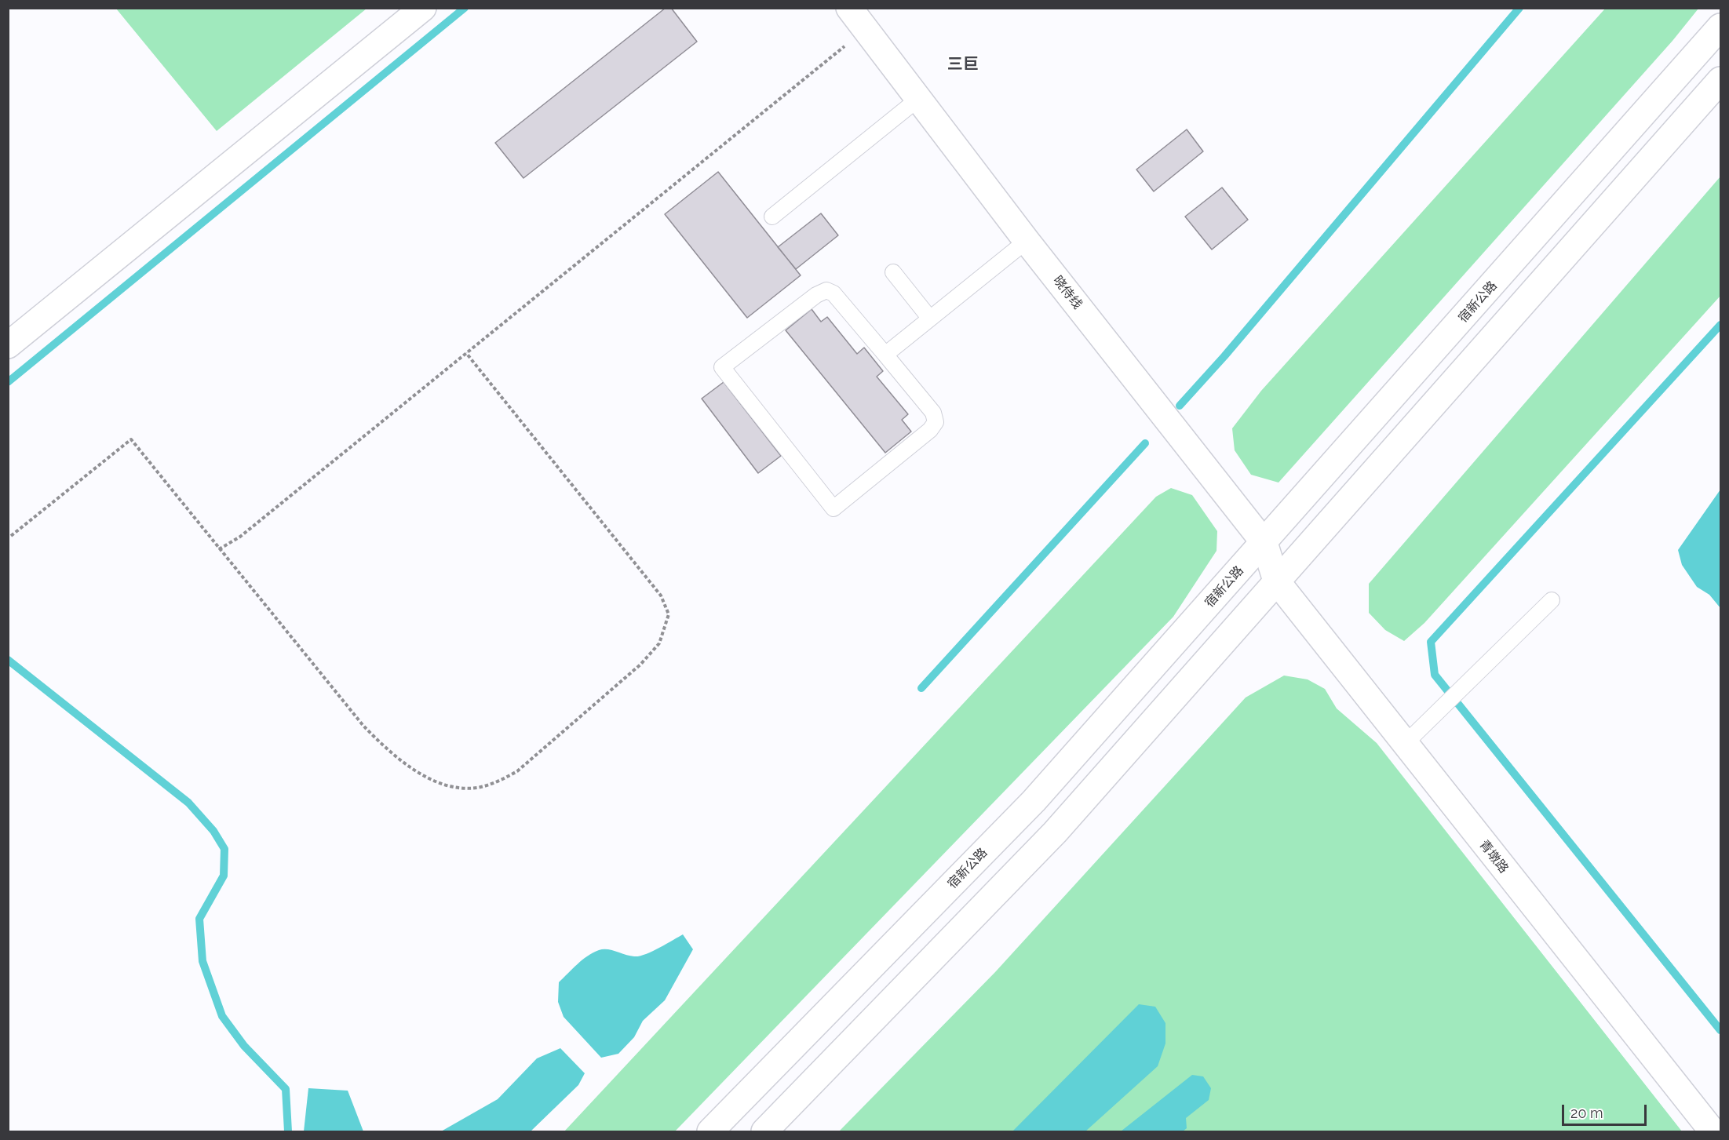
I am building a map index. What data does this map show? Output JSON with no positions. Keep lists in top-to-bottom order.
{
  "streets": {
    "main road": ["晓侍线", "宿新公路", "青墩路"]
  },
  "crossings": [
    ["晓侍线", "宿新公路"],
    ["晓侍线", "青墩路"]
  ],
  "districts": ["三巨"],
  "scale_bar": "20 m"
}
